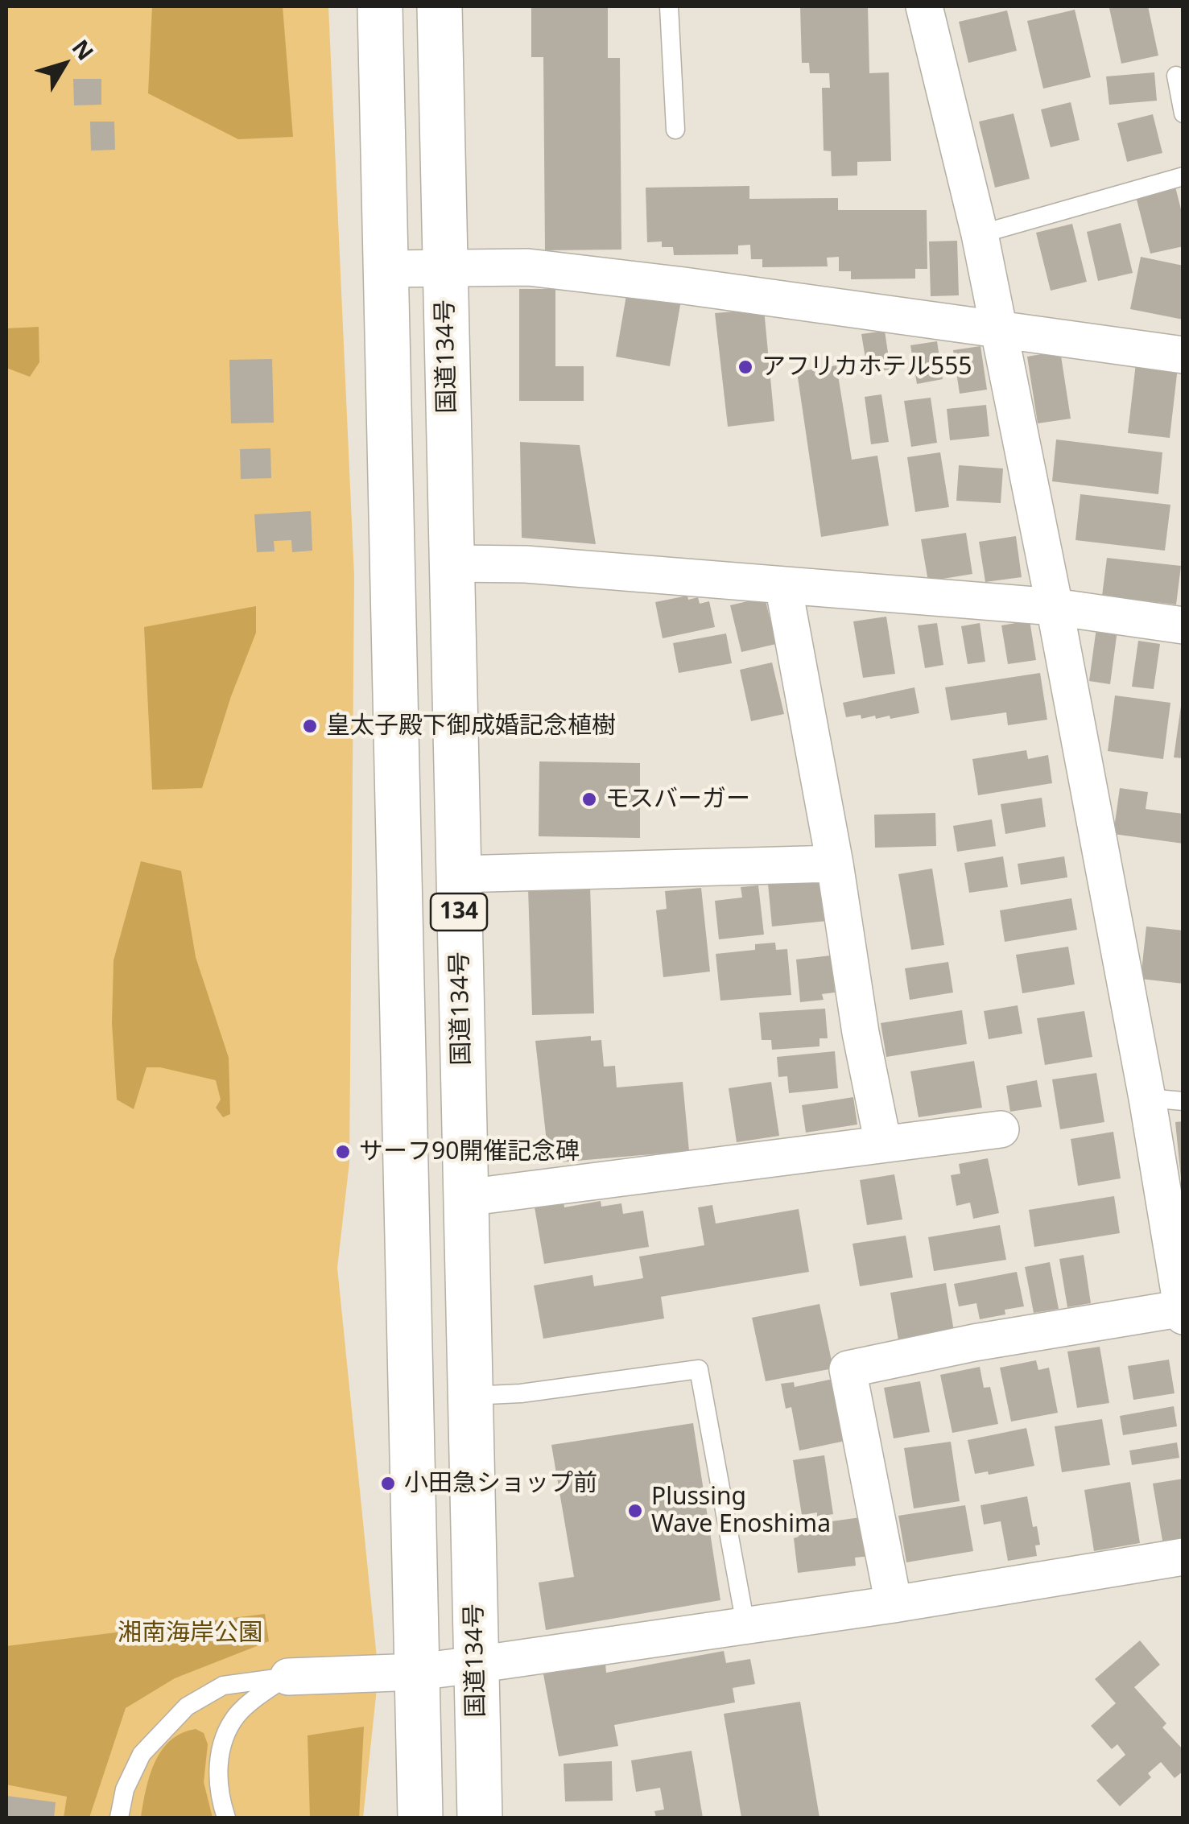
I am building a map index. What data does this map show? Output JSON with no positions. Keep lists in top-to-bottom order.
{
  "streets": {
    "highway": ["国道134号", "134"]
  },
  "parks": ["湘南海岸公園"],
  "places": [
    "アフリカホテル555",
    "皇太子殿下御成婚記念植樹",
    "モスバーガー",
    "サーフ90開催記念碑",
    "小田急ショップ前",
    "Plussing Wave Enoshima"
  ],
  "north": "top right"
}
